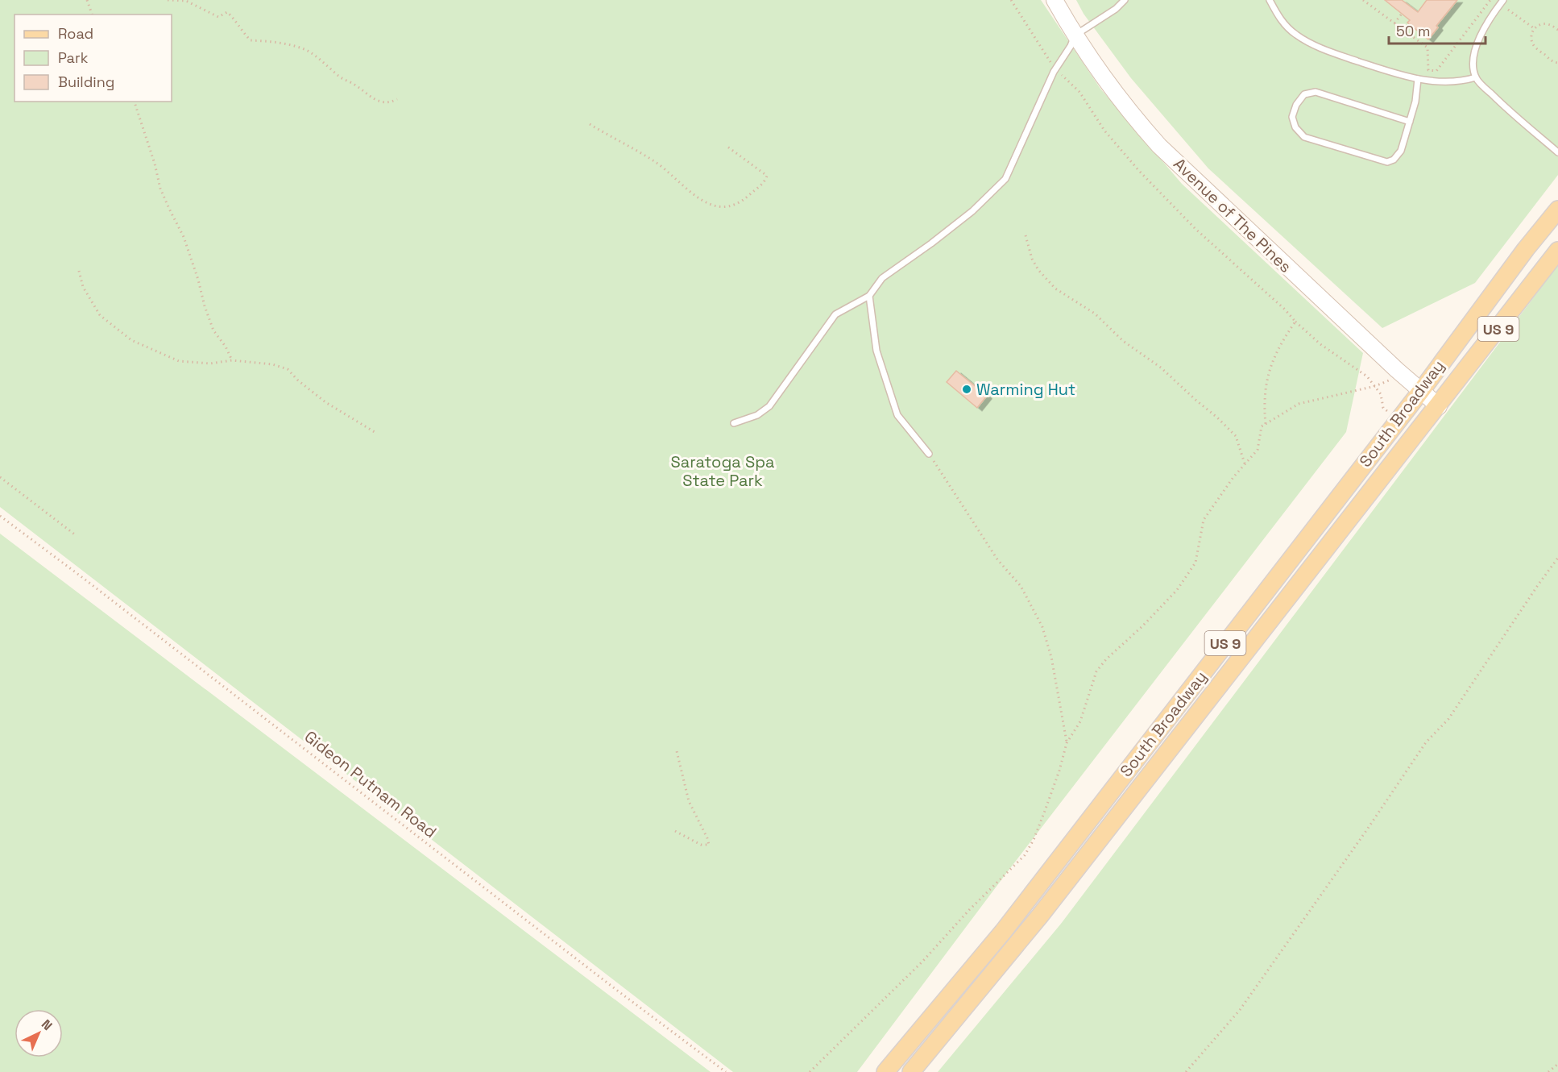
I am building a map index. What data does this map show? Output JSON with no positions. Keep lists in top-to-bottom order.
{
  "streets": {
    "main road": ["US 9", "South Broadway"],
    "street": ["Avenue of The Pines"],
    "path": ["Gideon Putnam Road"]
  },
  "crossings": [
    ["Avenue of The Pines", "South Broadway"]
  ],
  "parks": ["Saratoga Spa State Park"],
  "places": ["Warming Hut"],
  "legend": ["Road", "Park", "Building"],
  "scale_bar": "50 m",
  "north": "top right"
}
